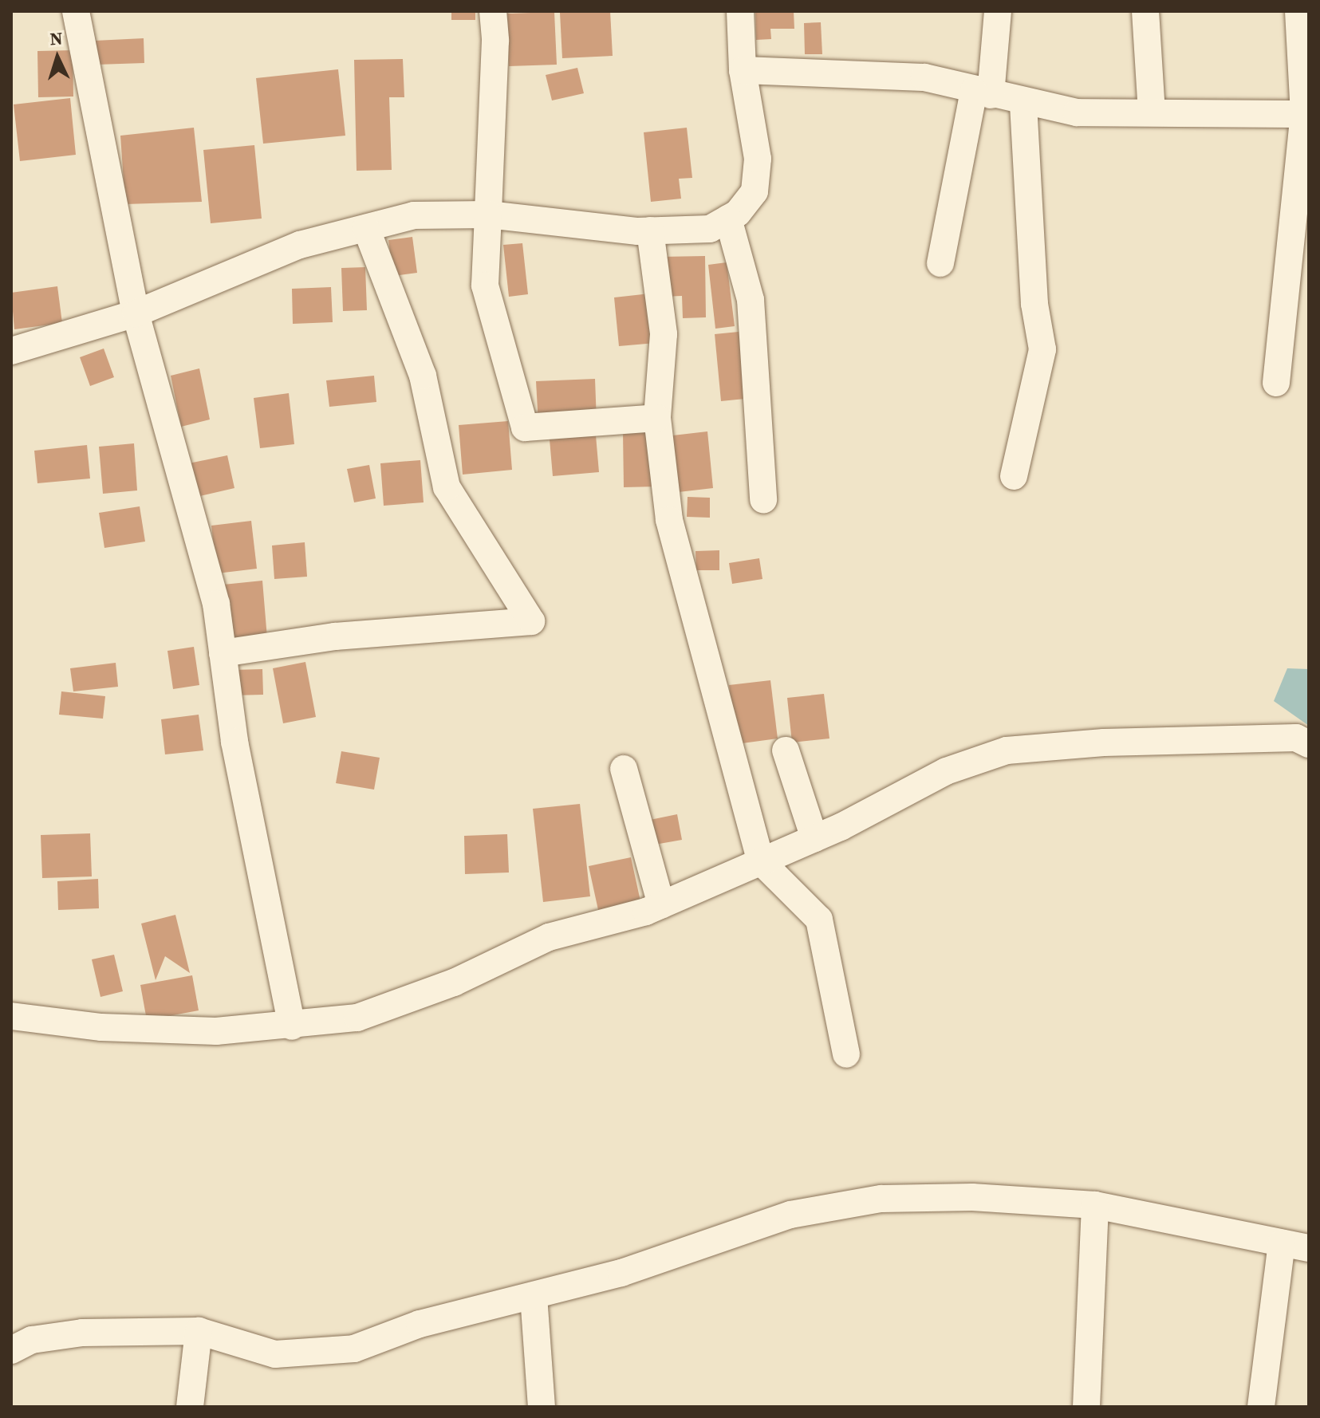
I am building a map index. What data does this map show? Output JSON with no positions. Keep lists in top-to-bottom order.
{
  "north": "top"
}
